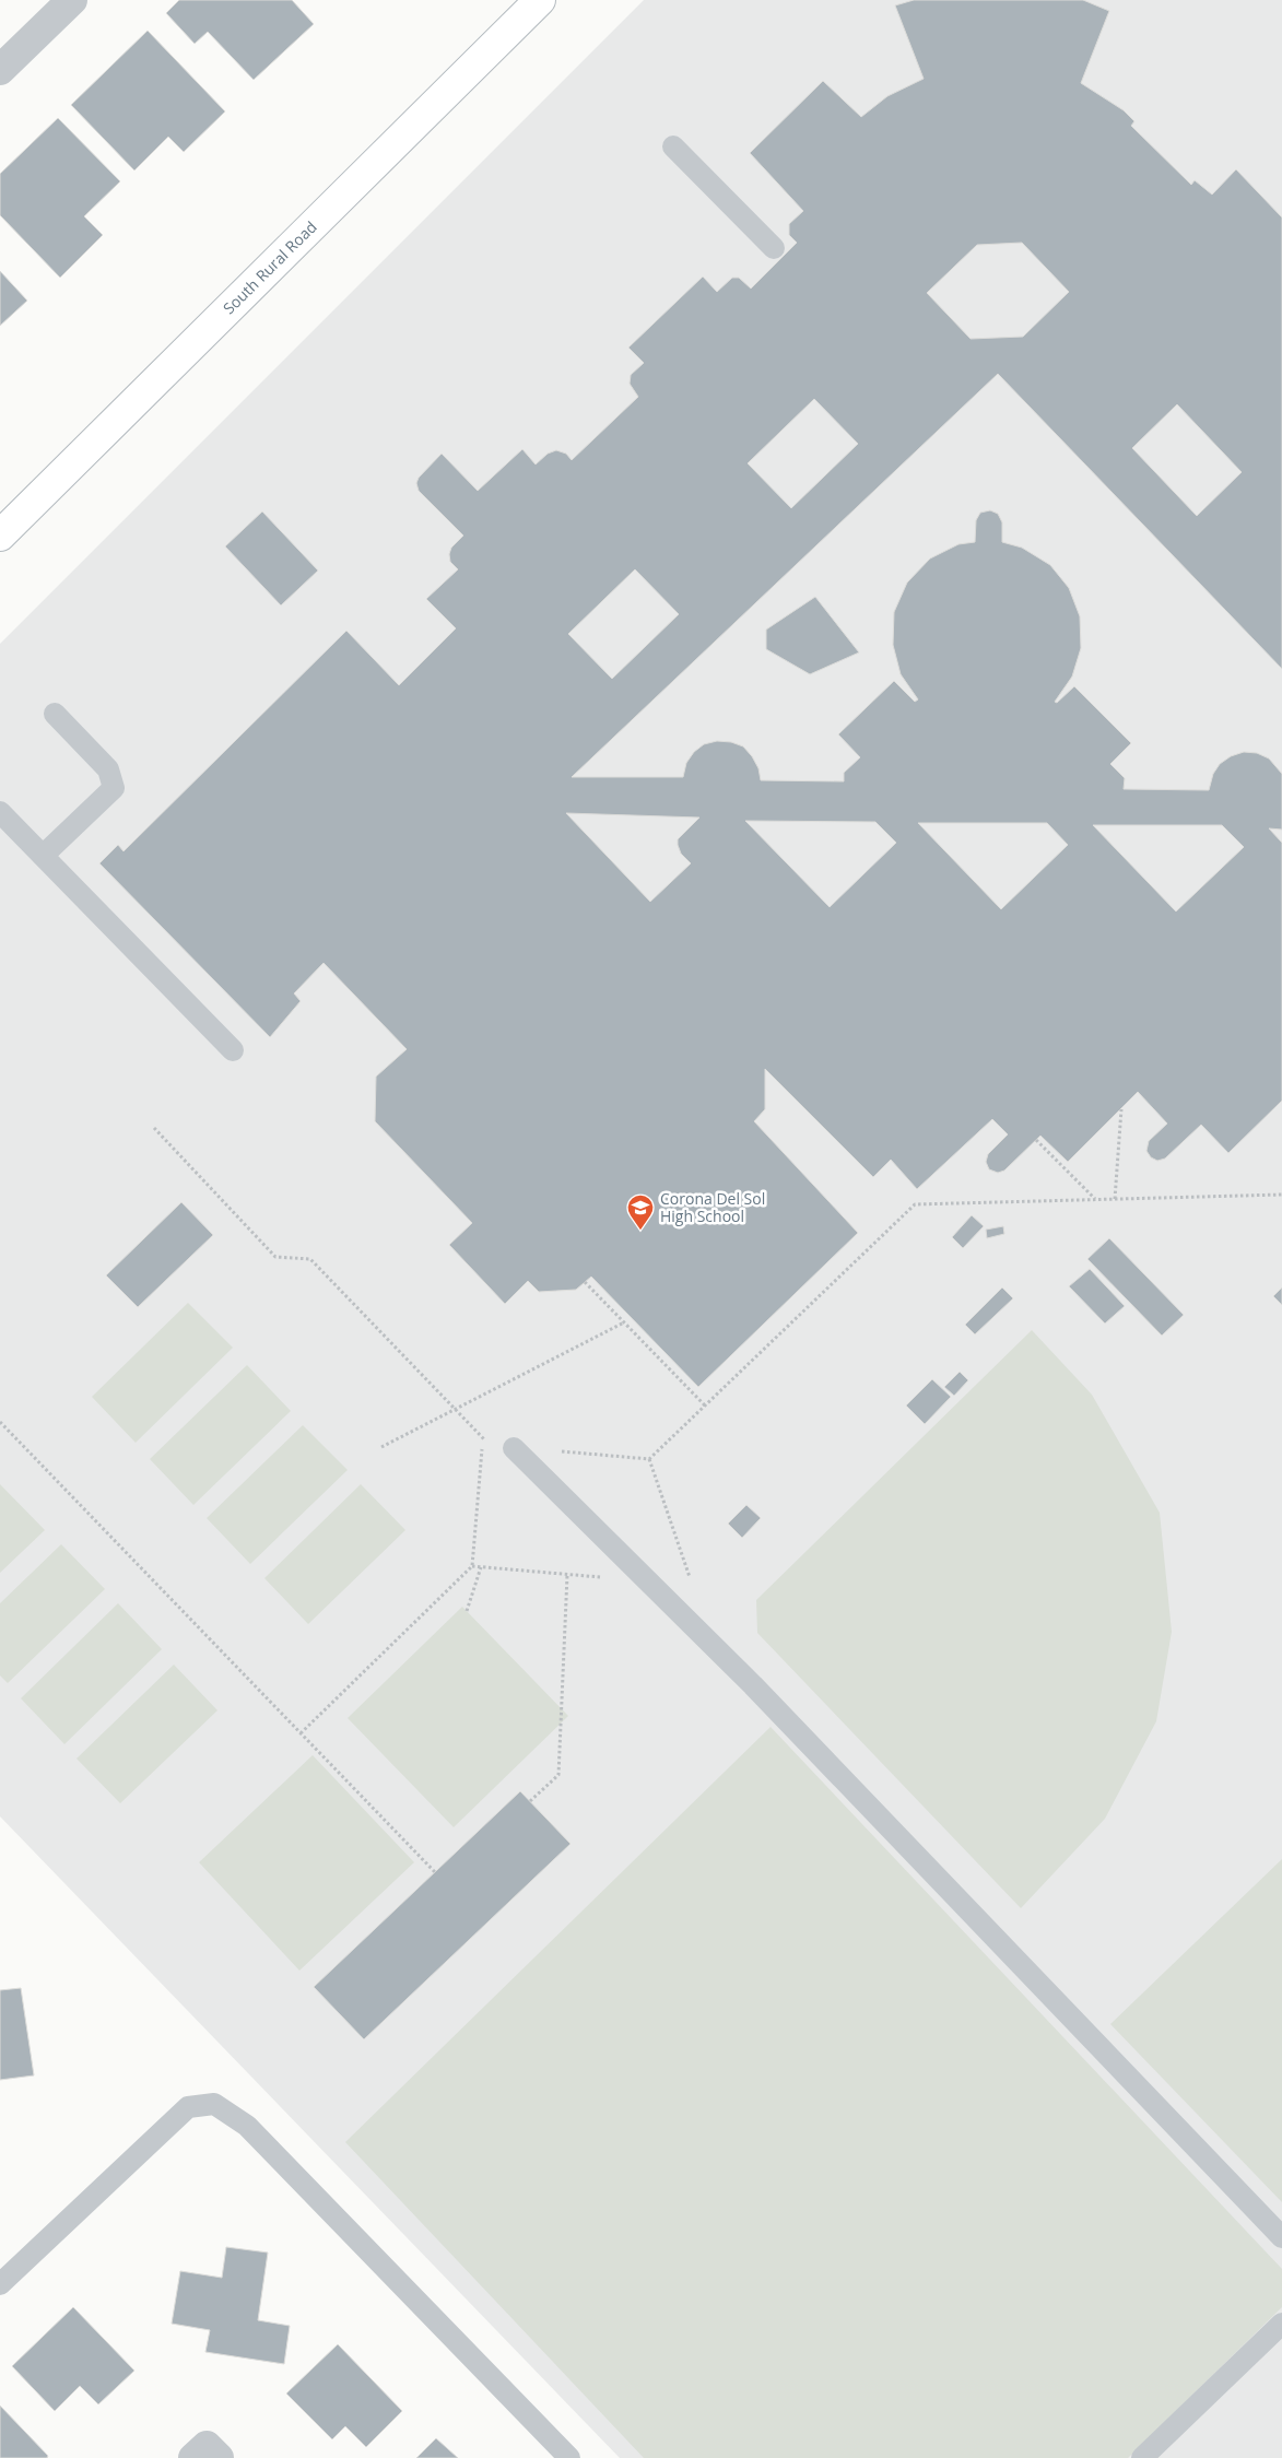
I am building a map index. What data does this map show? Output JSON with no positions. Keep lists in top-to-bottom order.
{
  "streets": {
    "main road": ["South Rural Road"]
  },
  "places": {
    "school or university": ["Corona Del Sol High School"]
  }
}
